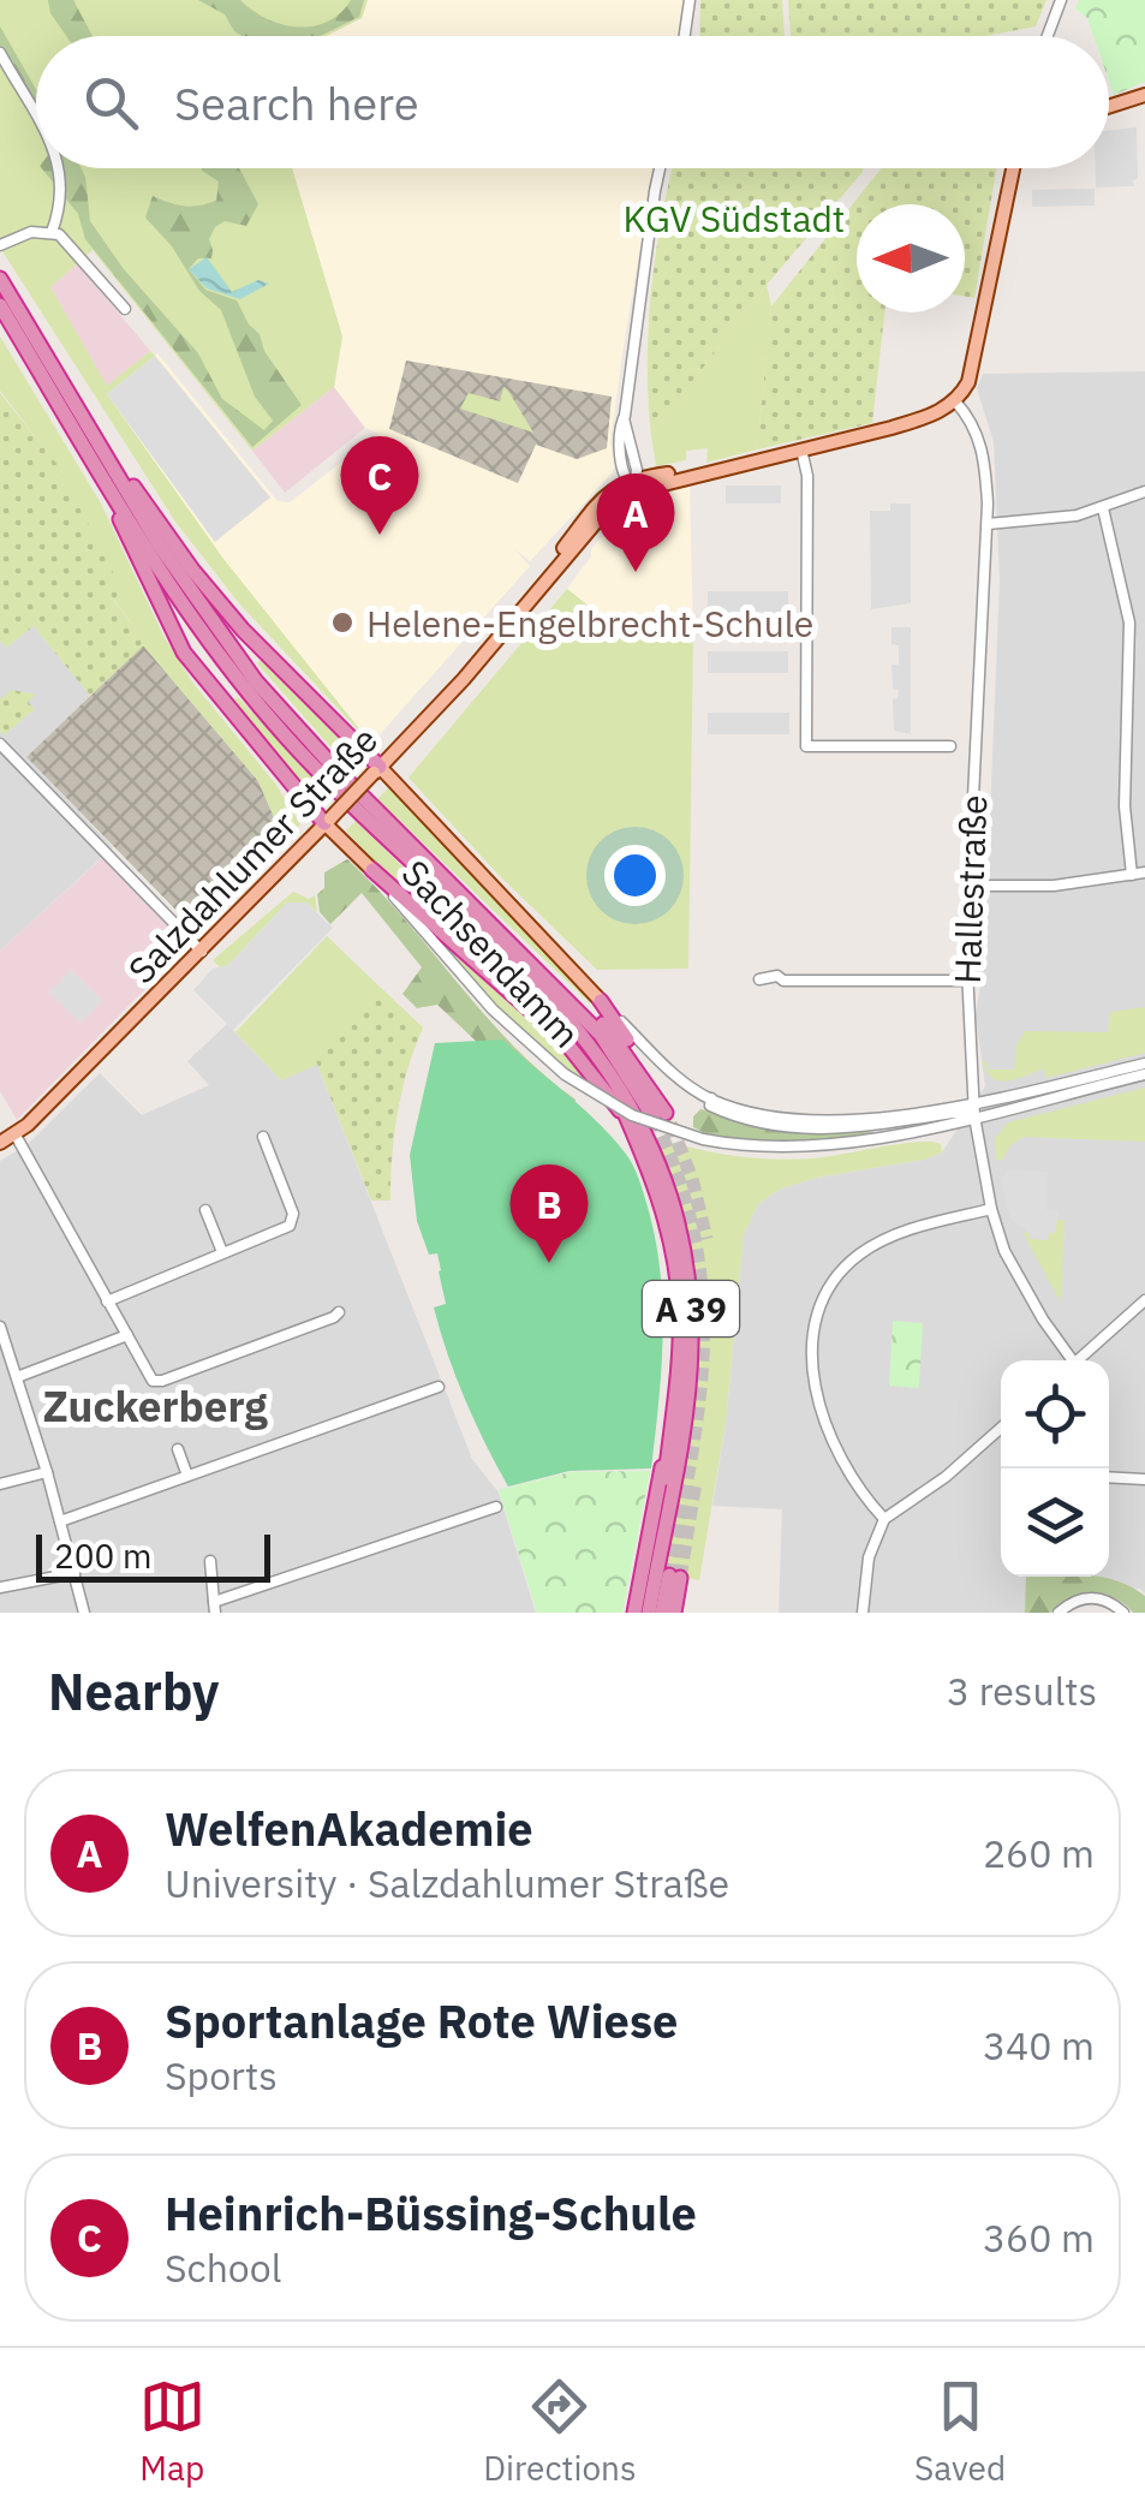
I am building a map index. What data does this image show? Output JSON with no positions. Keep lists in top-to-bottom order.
{
  "streets": {
    "highway": ["A 39"],
    "main road": ["Salzdahlumer Straße", "Sachsendamm"],
    "street": ["Hallestraße"]
  },
  "crossings": [
    ["Salzdahlumer Straße", "Hallestraße"],
    ["Salzdahlumer Straße", "Sachsendamm"],
    ["Hallestraße", "Sachsendamm"]
  ],
  "districts": ["Zuckerberg"],
  "parks": ["KGV Südstadt"],
  "places": ["Helene-Engelbrecht-Schule"],
  "scale_bar": "200 m",
  "north": "left",
  "page": {
    "search": "Search here",
    "pins": ["C", "A", "B"],
    "scale": "200 m",
    "heading": ["Nearby", "3 results"],
    "list": [
      {
        "mark": "A",
        "name": "WelfenAkademie",
        "note": "University · Salzdahlumer Straße",
        "value": "260 m"
      },
      {
        "mark": "B",
        "name": "Sportanlage Rote Wiese",
        "note": "Sports",
        "value": "340 m"
      },
      {
        "mark": "C",
        "name": "Heinrich-Büssing-Schule",
        "note": "School",
        "value": "360 m"
      }
    ],
    "nav": ["Map", "Directions", "Saved"]
  }
}
